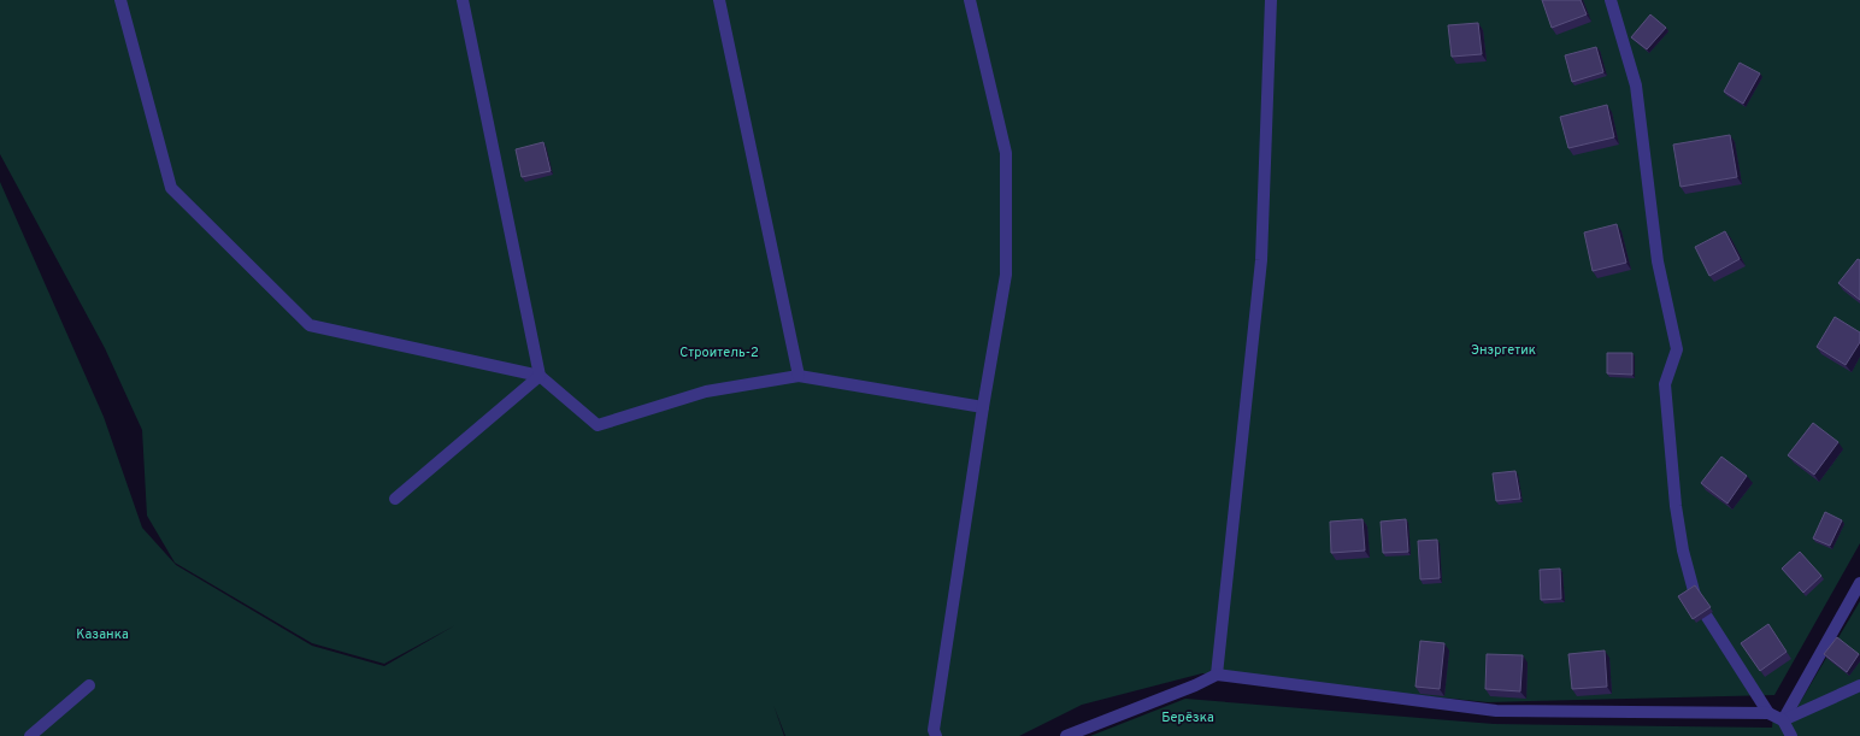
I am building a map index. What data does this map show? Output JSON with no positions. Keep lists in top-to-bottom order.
{
  "parks": [
    "Энэргетик",
    "Строитель-2",
    "Казанка",
    "Берёзка"
  ]
}
